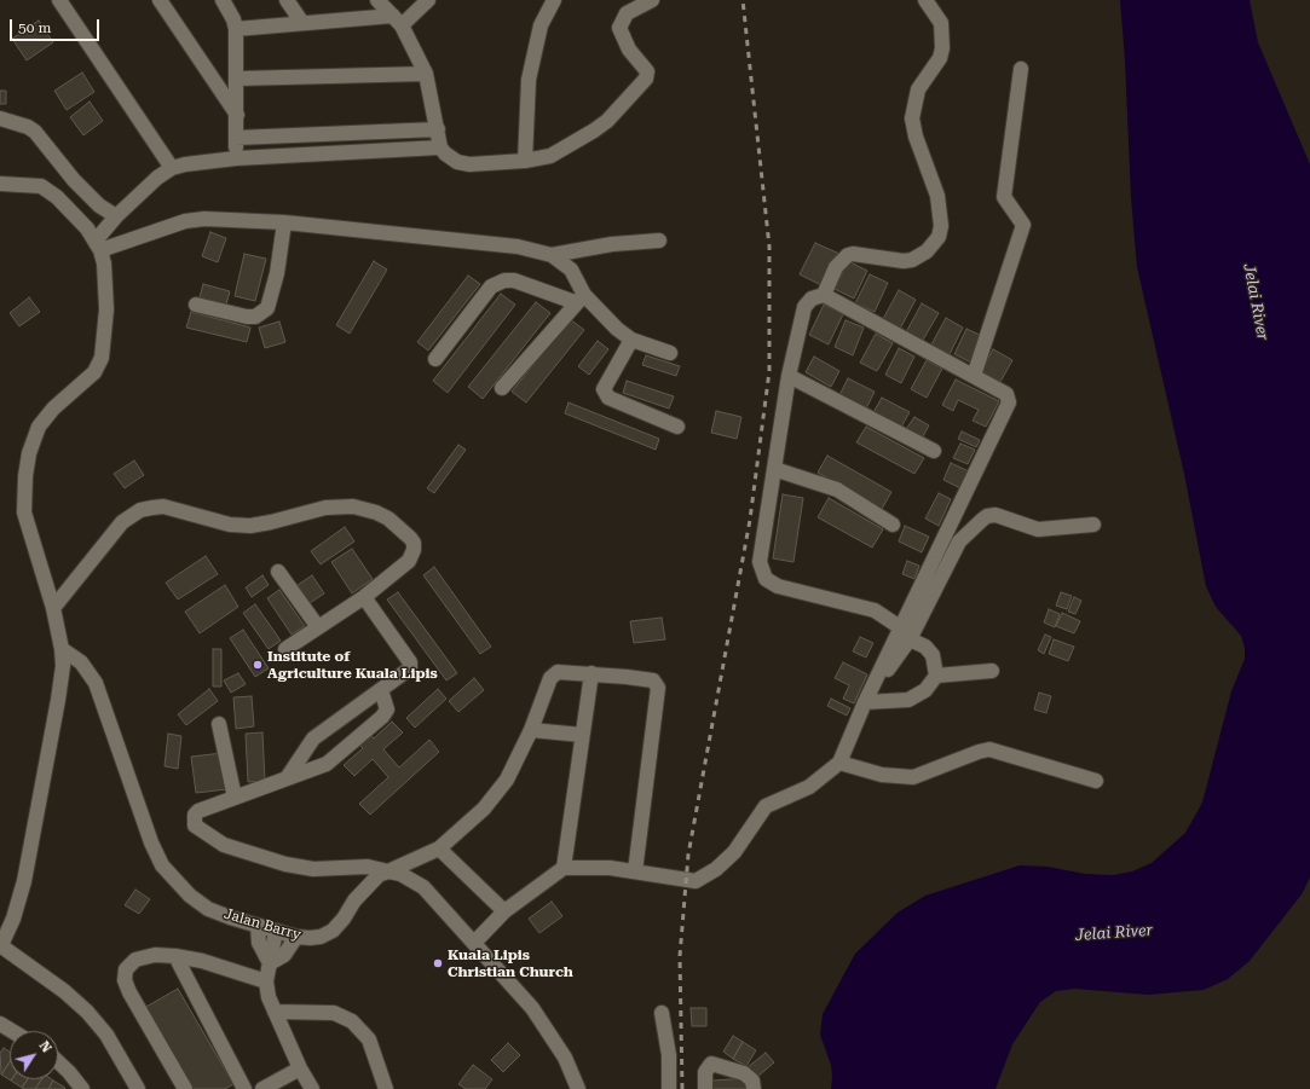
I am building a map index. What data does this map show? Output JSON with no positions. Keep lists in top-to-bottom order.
{
  "streets": {
    "street": ["Jalan Barry"]
  },
  "water": ["Jelai River"],
  "places": ["Institute of Agriculture Kuala Lipis", "Kuala Lipis Christian Church"],
  "scale_bar": "50 m",
  "north": "top right"
}
